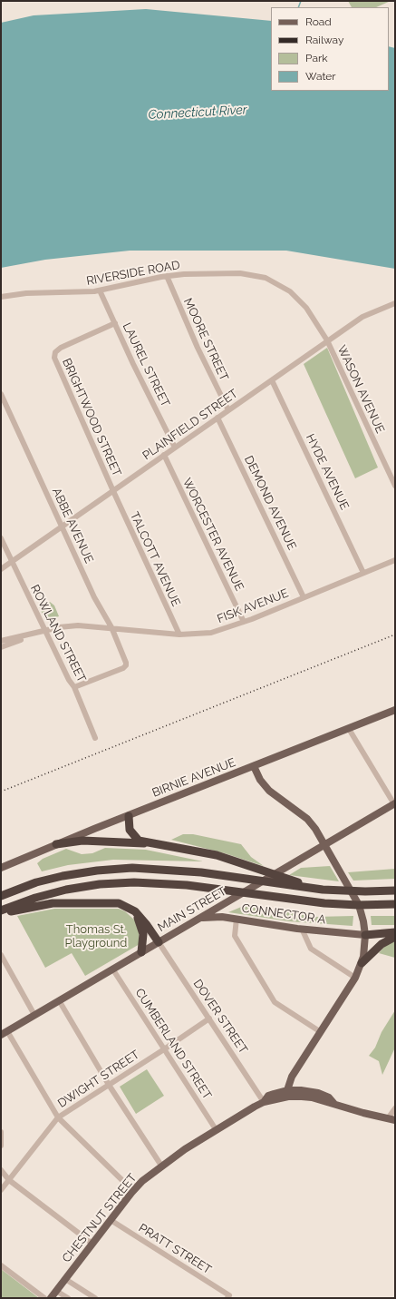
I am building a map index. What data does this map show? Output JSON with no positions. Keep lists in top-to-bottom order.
{
  "streets": {
    "main road": [
      "BIRNIE AVENUE",
      "MAIN STREET",
      "CONNECTOR A",
      "CHESTNUT STREET"
    ],
    "street": [
      "RIVERSIDE ROAD",
      "MOORE STREET",
      "LAUREL STREET",
      "WASON AVENUE",
      "BRIGHTWOOD STREET",
      "PLAINFIELD STREET",
      "HYDE AVENUE",
      "DEMOND AVENUE",
      "ABBE AVENUE",
      "WORCESTER AVENUE",
      "TALCOTT AVENUE",
      "FISK AVENUE",
      "ROWLAND STREET",
      "DOVER STREET",
      "CUMBERLAND STREET",
      "DWIGHT STREET",
      "PRATT STREET"
    ]
  },
  "crossings": [
    ["RIVERSIDE ROAD", "MOORE STREET"],
    ["RIVERSIDE ROAD", "LAUREL STREET"],
    ["RIVERSIDE ROAD", "WASON AVENUE"],
    ["RIVERSIDE ROAD", "PLAINFIELD STREET"],
    ["MOORE STREET", "PLAINFIELD STREET"],
    ["LAUREL STREET", "BRIGHTWOOD STREET"],
    ["LAUREL STREET", "PLAINFIELD STREET"],
    ["WASON AVENUE", "PLAINFIELD STREET"],
    ["BRIGHTWOOD STREET", "PLAINFIELD STREET"],
    ["BRIGHTWOOD STREET", "TALCOTT AVENUE"],
    ["PLAINFIELD STREET", "HYDE AVENUE"],
    ["PLAINFIELD STREET", "DEMOND AVENUE"],
    ["PLAINFIELD STREET", "ABBE AVENUE"],
    ["PLAINFIELD STREET", "WORCESTER AVENUE"],
    ["PLAINFIELD STREET", "TALCOTT AVENUE"],
    ["PLAINFIELD STREET", "ROWLAND STREET"],
    ["HYDE AVENUE", "FISK AVENUE"],
    ["DEMOND AVENUE", "FISK AVENUE"],
    ["ABBE AVENUE", "FISK AVENUE"],
    ["ABBE AVENUE", "ROWLAND STREET"],
    ["WORCESTER AVENUE", "FISK AVENUE"],
    ["TALCOTT AVENUE", "FISK AVENUE"],
    ["FISK AVENUE", "ROWLAND STREET"],
    ["MAIN STREET", "CONNECTOR A"],
    ["MAIN STREET", "DOVER STREET"],
    ["MAIN STREET", "CUMBERLAND STREET"],
    ["DOVER STREET", "DWIGHT STREET"],
    ["DOVER STREET", "CHESTNUT STREET"],
    ["CUMBERLAND STREET", "DWIGHT STREET"],
    ["CUMBERLAND STREET", "CHESTNUT STREET"],
    ["CHESTNUT STREET", "PRATT STREET"]
  ],
  "water": ["Connecticut River"],
  "parks": ["Thomas St. Playground"],
  "legend": [
    "Road",
    "Railway",
    "Park",
    "Water"
  ]
}
